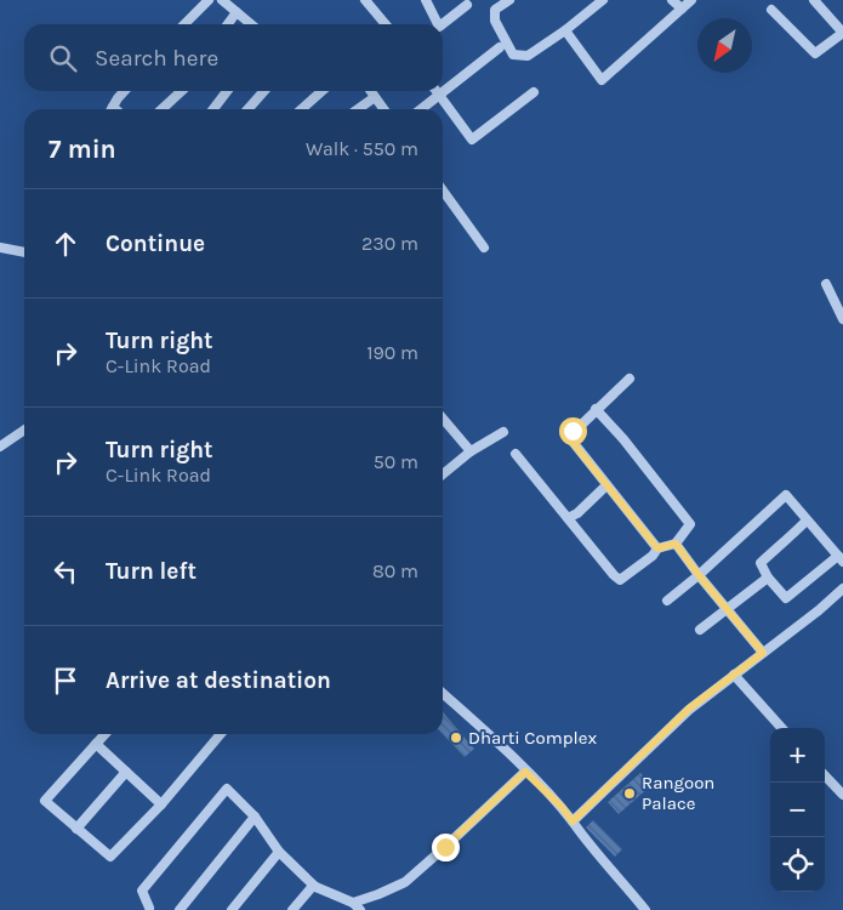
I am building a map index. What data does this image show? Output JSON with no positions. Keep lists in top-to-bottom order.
{
  "places": ["Dharti Complex", "Rangoon Palace"],
  "north": "bottom left",
  "page": {
    "search": "Search here",
    "heading": ["7 min", "Walk · 550 m"],
    "list": [
      ["Continue", "230 m"],
      ["Turn right", "C-Link Road", "190 m"],
      ["Turn right", "C-Link Road", "50 m"],
      ["Turn left", "80 m"],
      "Arrive at destination"
    ],
    "map_buttons": ["+", "−"]
  }
}
